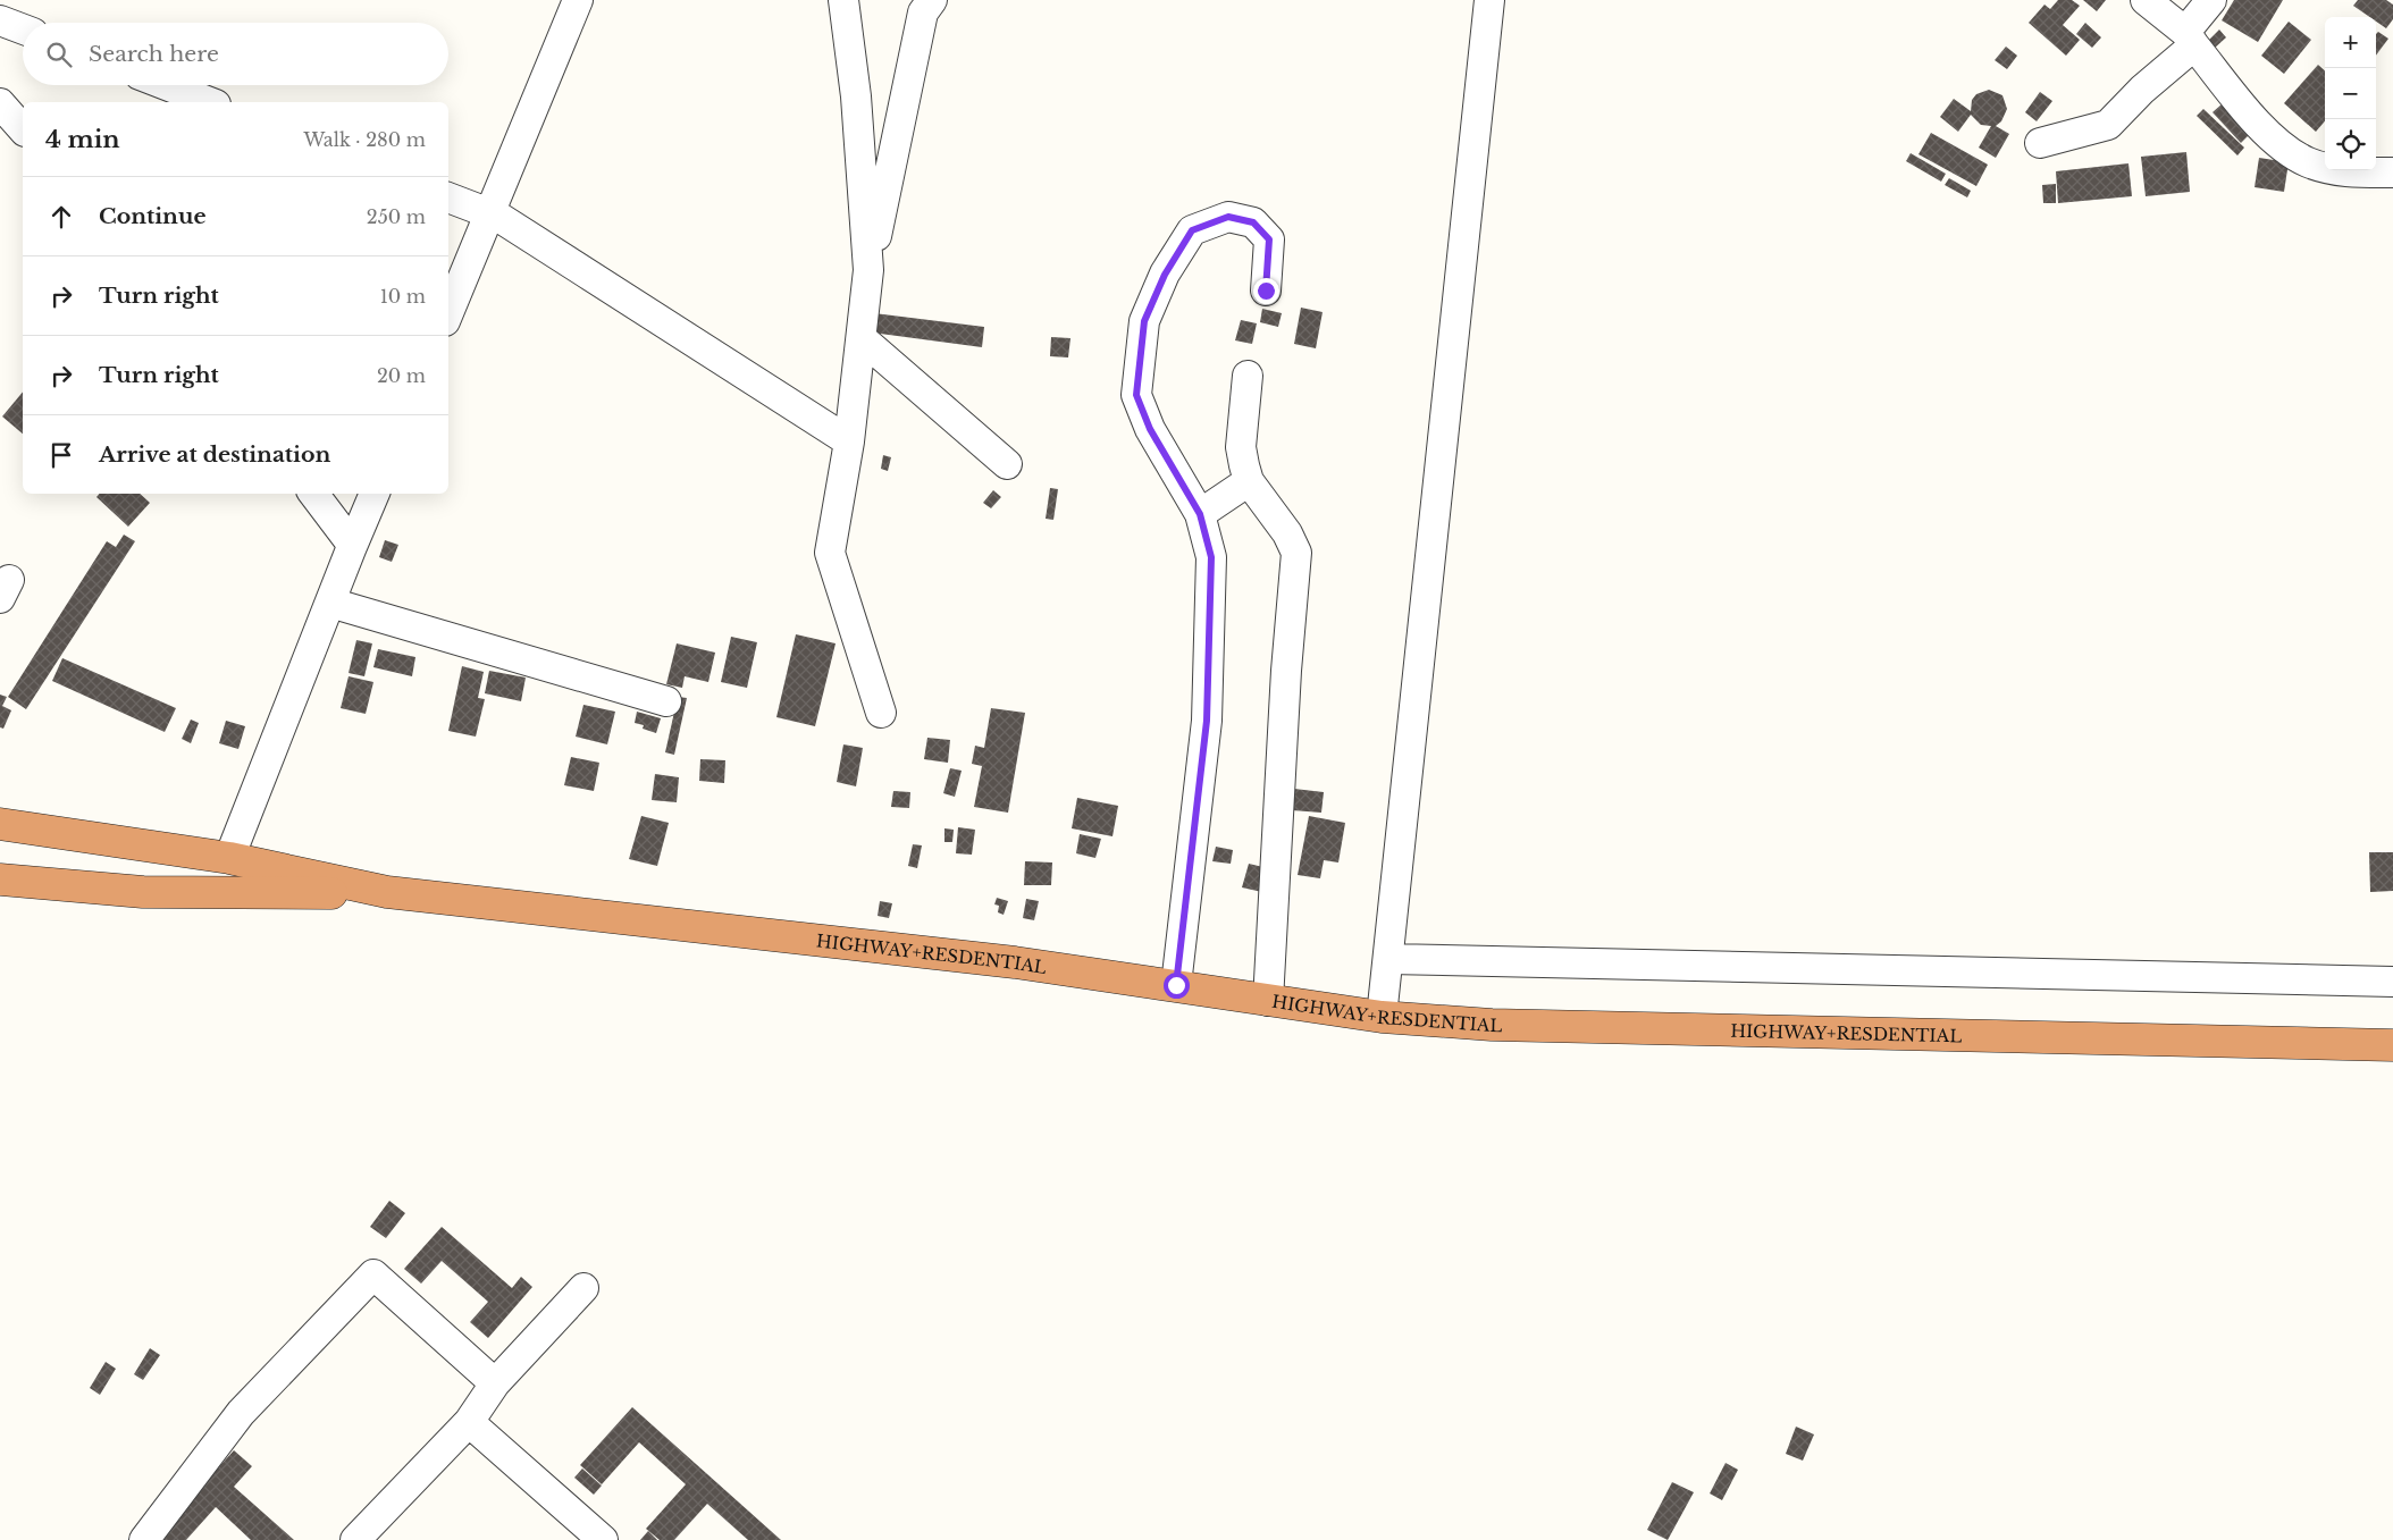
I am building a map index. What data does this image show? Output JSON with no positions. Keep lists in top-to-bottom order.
{
  "streets": {
    "highway": ["HIGHWAY+RESDENTIAL"]
  },
  "page": {
    "map_buttons": ["+", "−"],
    "search": "Search here",
    "heading": ["4 min", "Walk · 280 m"],
    "list": [
      ["Continue", "250 m"],
      ["Turn right", "10 m"],
      ["Turn right", "20 m"],
      "Arrive at destination"
    ]
  }
}
